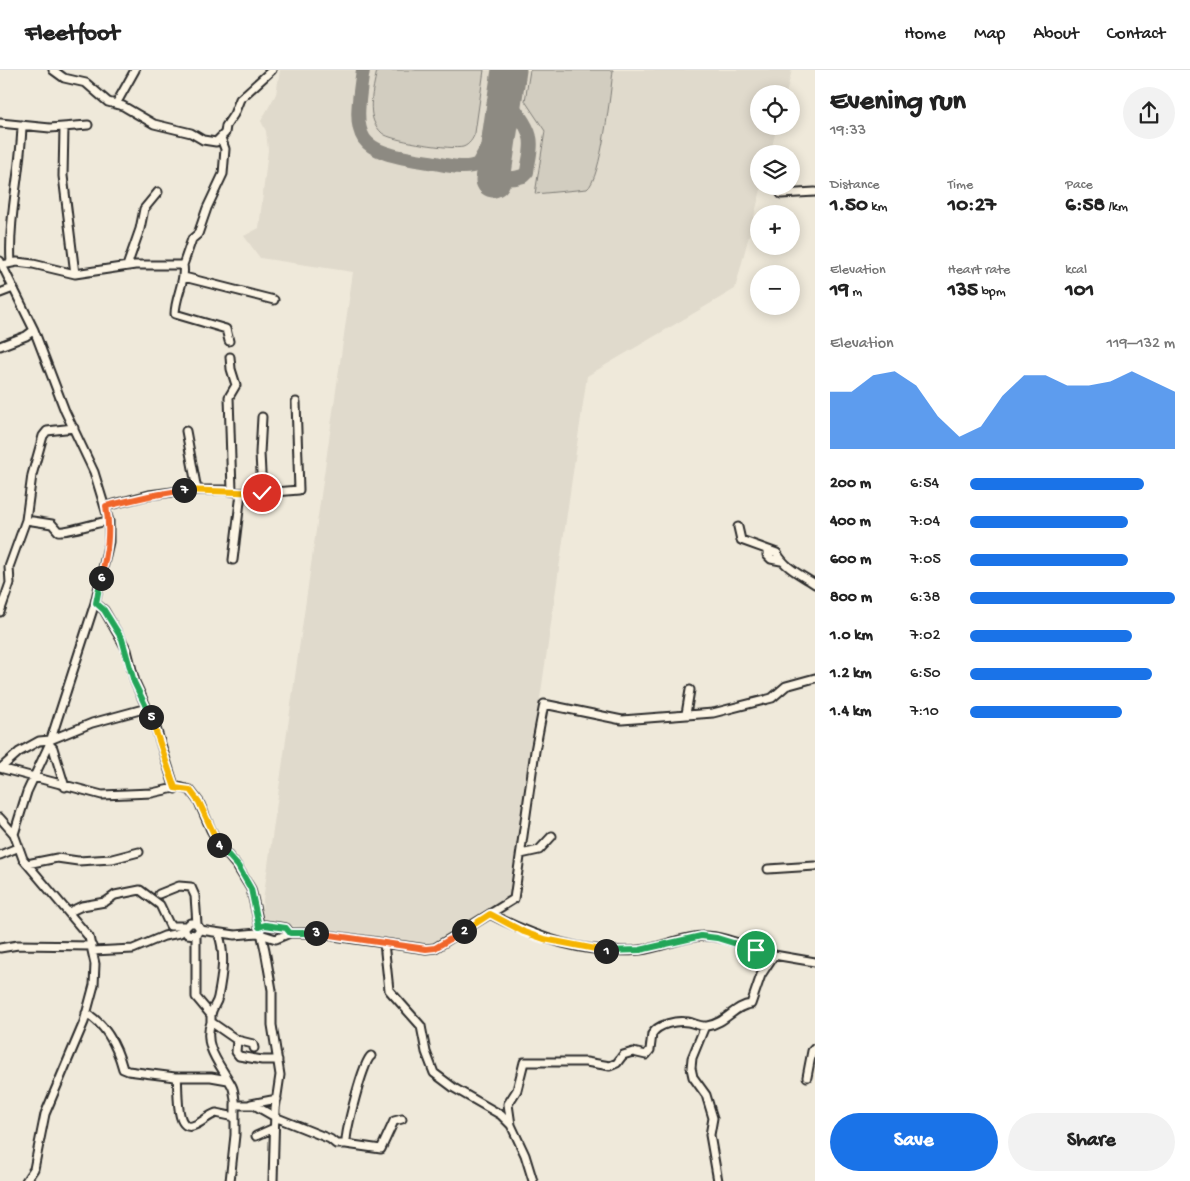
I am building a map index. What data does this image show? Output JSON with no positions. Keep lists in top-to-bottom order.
{
  "page": {
    "header": "Fleetfoot",
    "nav": [
      "Home",
      "Map",
      "About",
      "Contact"
    ],
    "heading": ["Evening run", "19:33"],
    "map_buttons": ["+", "−"],
    "stats": [
      ["Distance", "1.50 km"],
      ["Time", "10:27"],
      ["Pace", "6:58 /km"],
      ["Elevation", "19 m"],
      ["Heart rate", "135 bpm"],
      ["kcal", "101"]
    ],
    "chart": ["Elevation", "119–132 m"],
    "list": [
      {
        "name": "200 m",
        "note": "6:54"
      },
      {
        "name": "400 m",
        "note": "7:04"
      },
      {
        "name": "600 m",
        "note": "7:05"
      },
      {
        "name": "800 m",
        "note": "6:38"
      },
      {
        "name": "1.0 km",
        "note": "7:02"
      },
      {
        "name": "1.2 km",
        "note": "6:50"
      },
      {
        "name": "1.4 km",
        "note": "7:10"
      }
    ],
    "pins": [
      "7",
      "6",
      "5",
      "4",
      "2",
      "3",
      "1"
    ],
    "buttons": ["Save", "Share"]
  }
}
